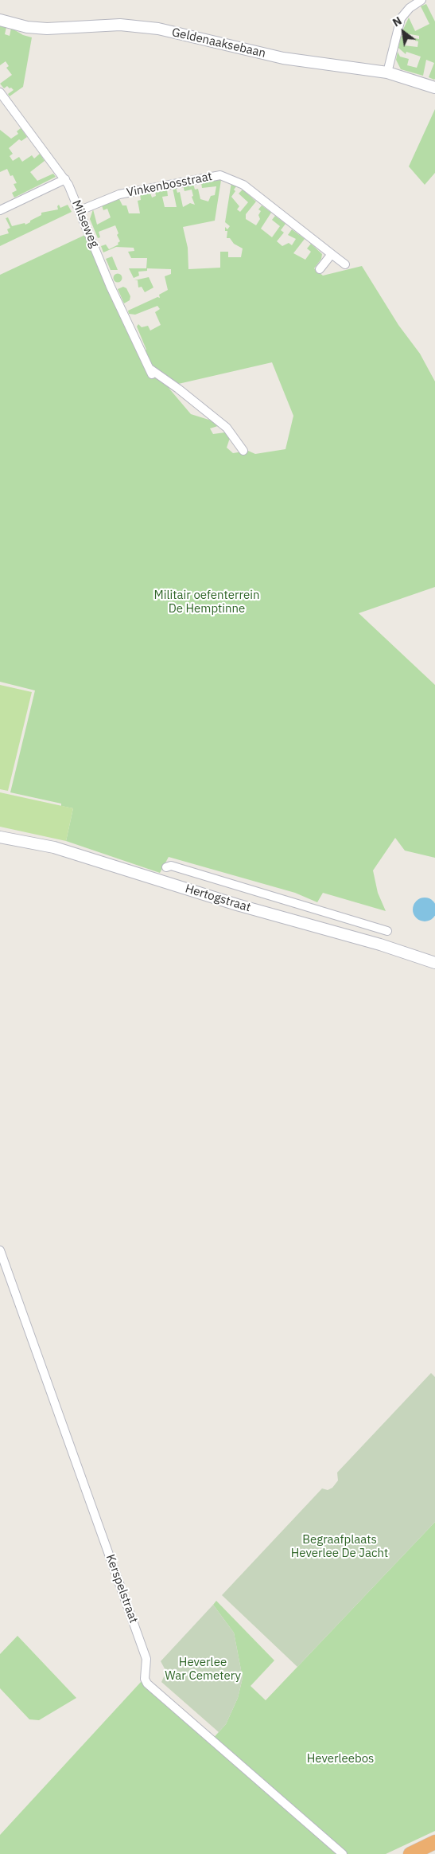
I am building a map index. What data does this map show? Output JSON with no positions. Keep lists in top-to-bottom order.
{
  "streets": {
    "street": [
      "Geldenaaksebaan",
      "Vinkenbosstraat",
      "Milseweg",
      "Hertogstraat",
      "Kerspelstraat"
    ]
  },
  "crossings": [
    ["Vinkenbosstraat", "Milseweg"]
  ],
  "parks": [
    "Militair oefenterrein De Hemptinne",
    "Begraafplaats Heverlee De Jacht",
    "Heverlee War Cemetery",
    "Heverleebos"
  ],
  "north": "top left"
}
